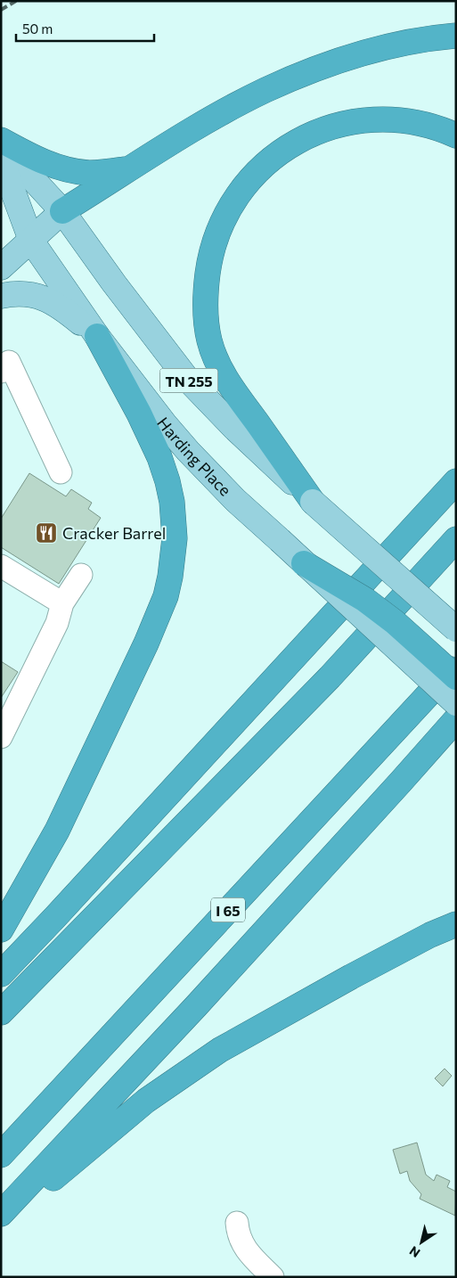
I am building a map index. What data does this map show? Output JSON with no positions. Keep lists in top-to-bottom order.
{
  "streets": {
    "highway": ["I 65"],
    "main road": ["TN 255", "Harding Place"]
  },
  "places": {
    "restaurant": ["Cracker Barrel"]
  },
  "scale_bar": "50 m",
  "north": "bottom left"
}
